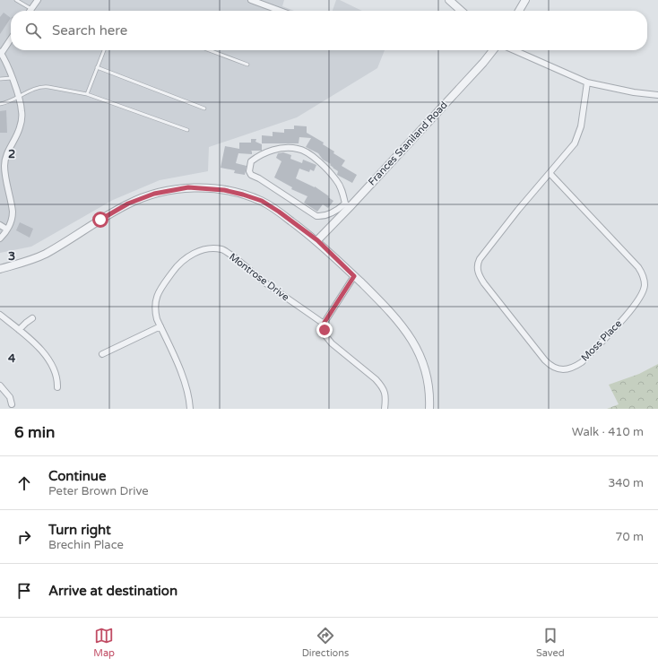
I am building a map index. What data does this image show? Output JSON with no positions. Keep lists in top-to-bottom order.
{
  "streets": {
    "street": ["Frances Staniland Road", "Montrose Drive", "Moss Place"]
  },
  "page": {
    "search": "Search here",
    "heading": ["6 min", "Walk · 410 m"],
    "list": [
      ["Continue", "Peter Brown Drive", "340 m"],
      ["Turn right", "Brechin Place", "70 m"],
      "Arrive at destination"
    ],
    "nav": ["Map", "Directions", "Saved"]
  },
  "grid": {
    "rows": ["2", "3", "4"]
  }
}
